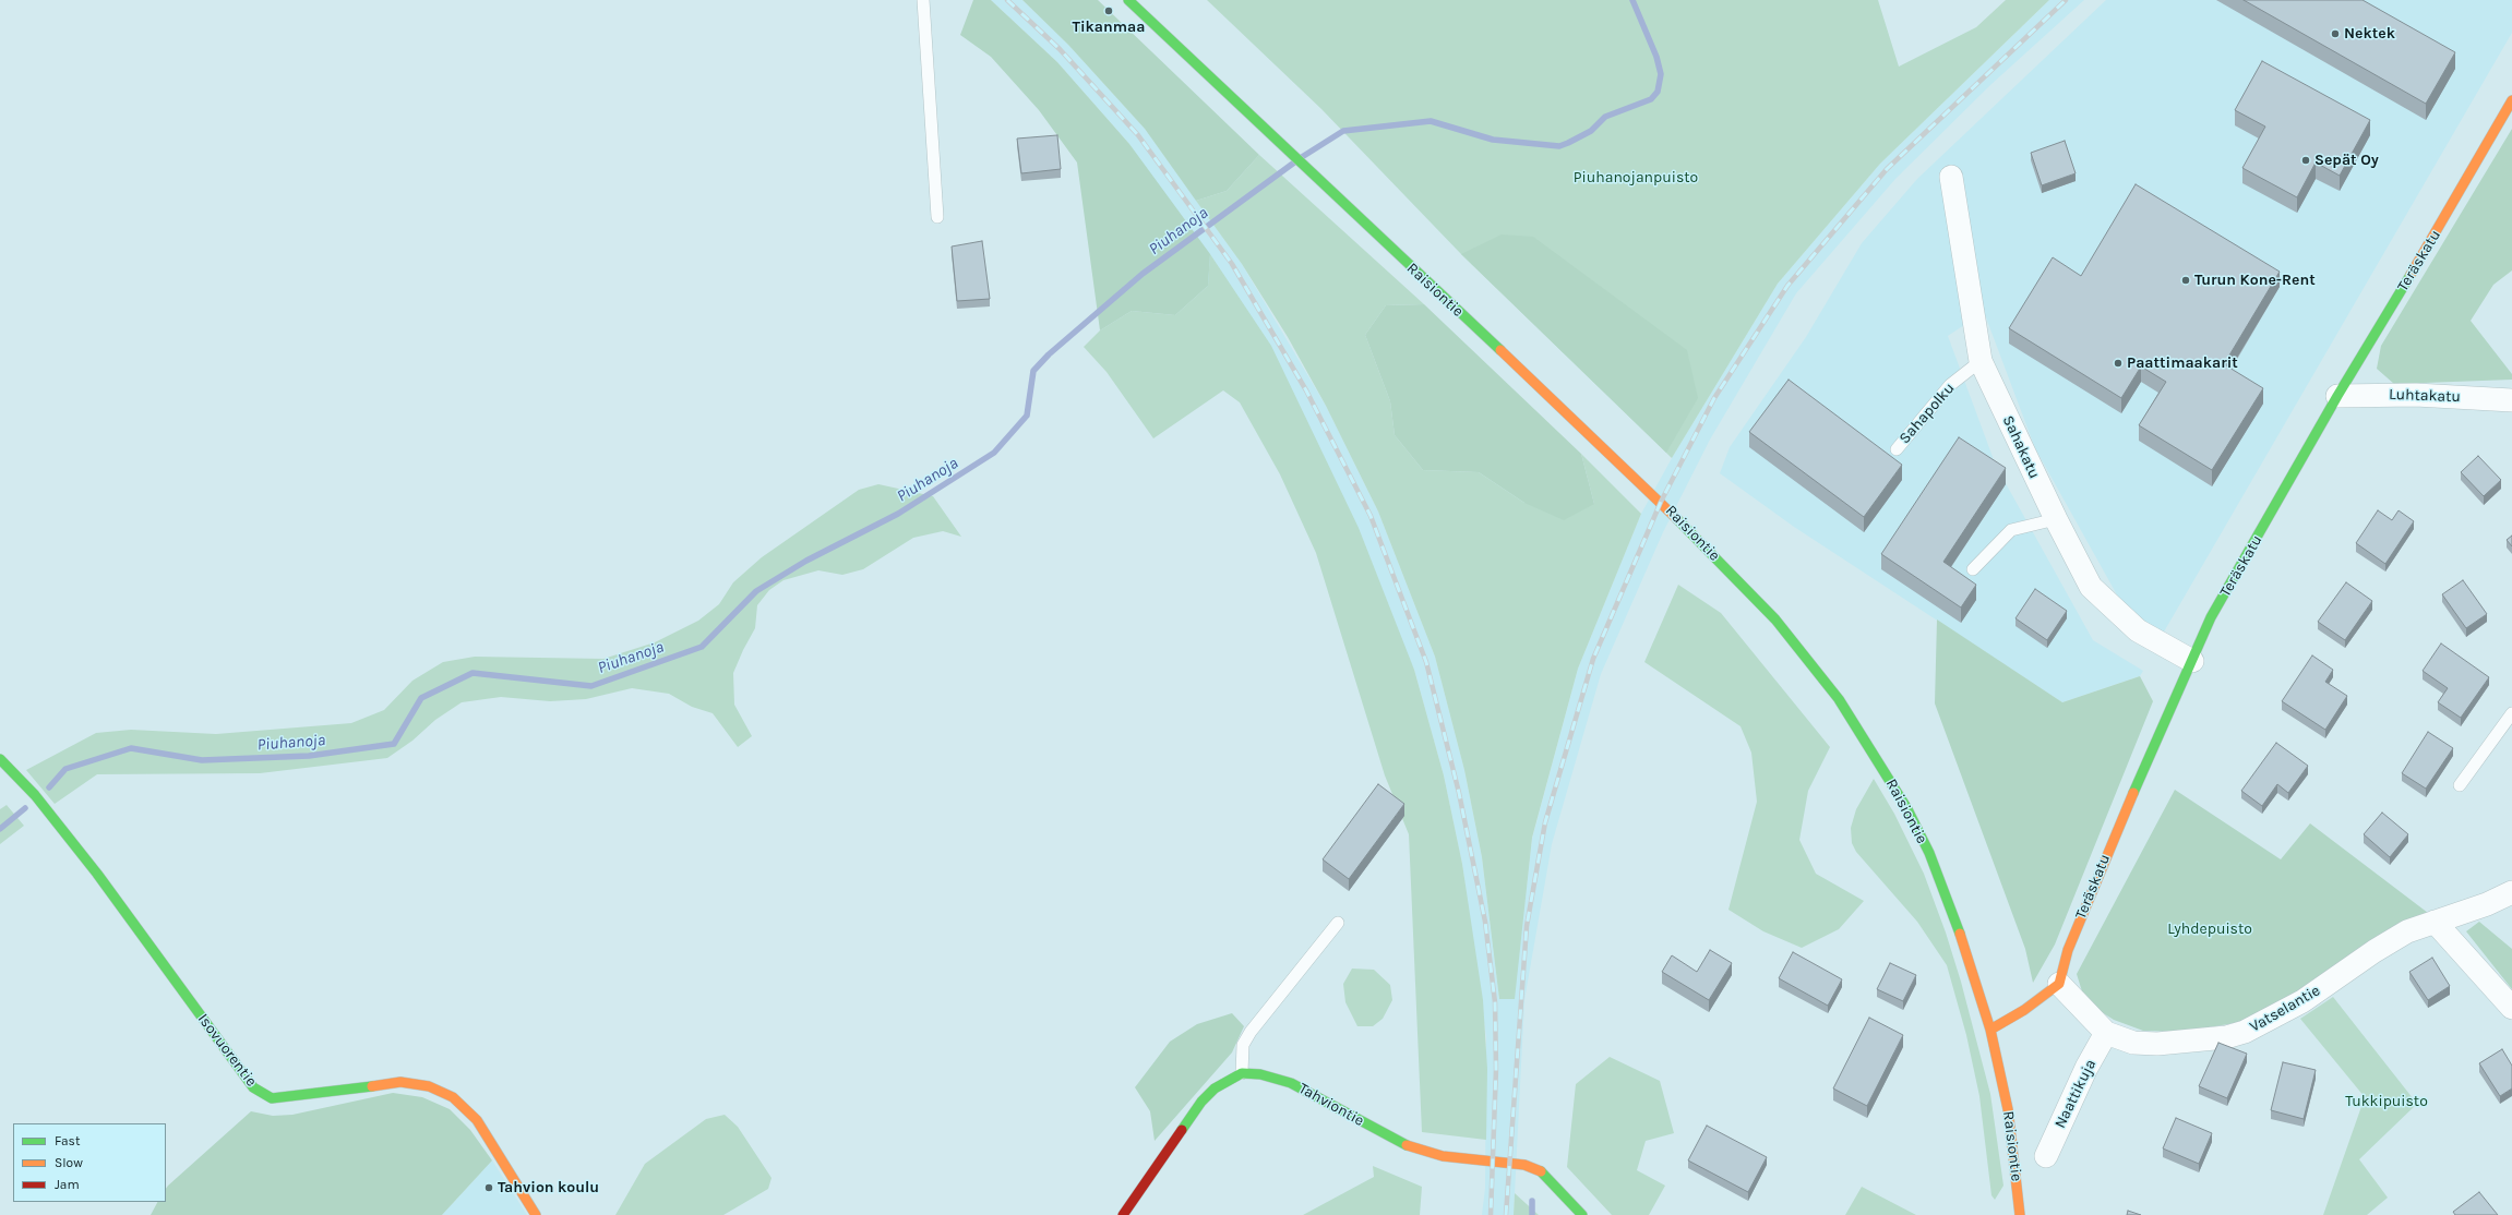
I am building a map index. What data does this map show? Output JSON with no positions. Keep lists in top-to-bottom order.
{
  "streets": {
    "street": [
      "Teräskatu",
      "Raisiontie",
      "Luhtakatu",
      "Sahakatu",
      "Vatselantie",
      "Isovuorentie",
      "Naattikuja",
      "Tahviontie"
    ],
    "lane": ["Sahapolku"]
  },
  "crossings": [
    ["Teräskatu", "Luhtakatu"],
    ["Teräskatu", "Sahakatu"],
    ["Teräskatu", "Vatselantie"],
    ["Sahapolku", "Sahakatu"],
    ["Vatselantie", "Naattikuja"]
  ],
  "water": ["Piuhanoja"],
  "parks": ["Piuhanojanpuisto", "Lyhdepuisto", "Tukkipuisto"],
  "places": [
    "Tikanmaa",
    "Nektek",
    "Sepät Oy",
    "Turun Kone-Rent",
    "Paattimaakarit",
    "Tahvion koulu"
  ],
  "legend": ["Fast", "Slow", "Jam"]
}
